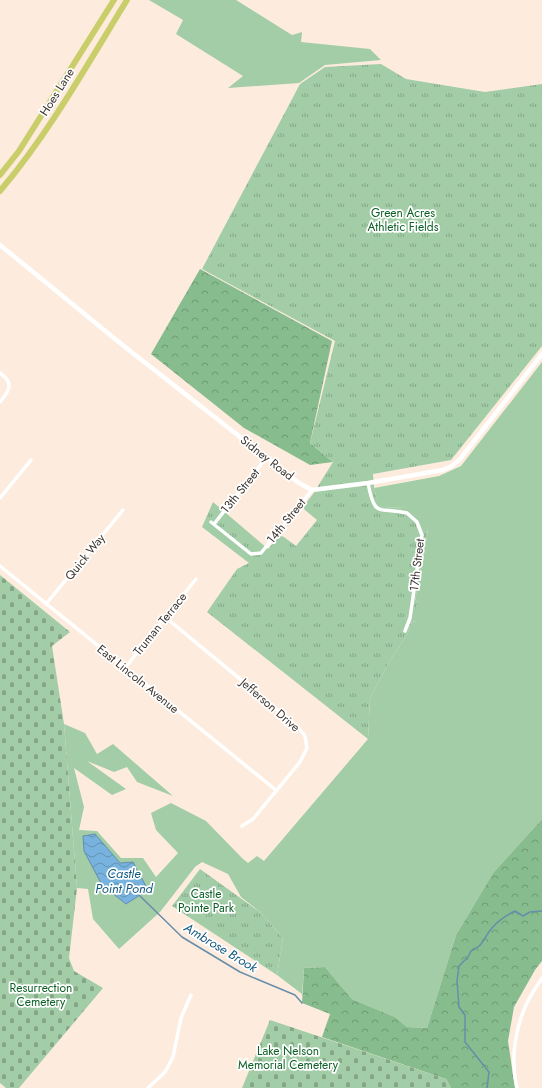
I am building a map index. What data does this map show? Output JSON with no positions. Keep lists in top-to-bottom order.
{
  "streets": {
    "highway": ["Hoes Lane"],
    "street": [
      "Sidney Road",
      "13th Street",
      "14th Street",
      "Quick Way",
      "17th Street",
      "Truman Terrace",
      "East Lincoln Avenue",
      "Jefferson Drive"
    ]
  },
  "crossings": [
    ["Sidney Road", "13th Street"],
    ["Sidney Road", "14th Street"],
    ["13th Street", "14th Street"],
    ["Quick Way", "East Lincoln Avenue"],
    ["Truman Terrace", "East Lincoln Avenue"],
    ["Truman Terrace", "Jefferson Drive"],
    ["East Lincoln Avenue", "Jefferson Drive"]
  ],
  "water": ["Castle Point Pond", "Ambrose Brook"],
  "parks": [
    "Green Acres Athletic Fields",
    "Castle Pointe Park",
    "Resurrection Cemetery",
    "Lake Nelson Memorial Cemetery"
  ]
}
